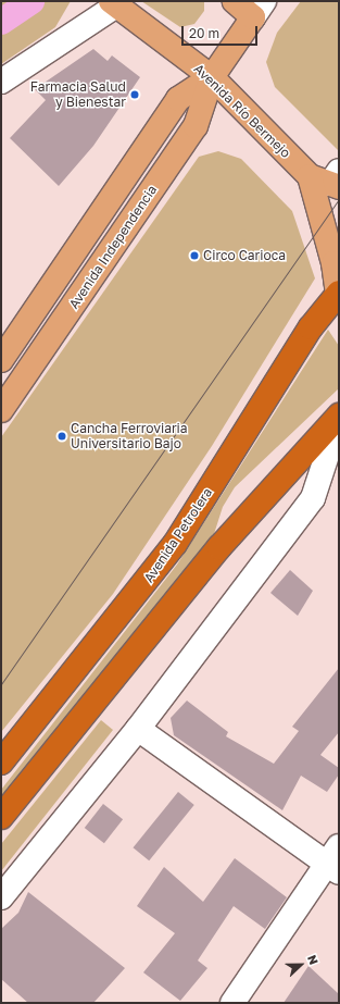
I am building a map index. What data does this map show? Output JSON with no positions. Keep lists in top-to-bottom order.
{
  "streets": {
    "highway": ["Avenida Petrolera"],
    "main road": ["Avenida Río Bermejo", "Avenida Independencia"]
  },
  "crossings": [
    ["Avenida Río Bermejo", "Avenida Independencia"],
    ["Avenida Río Bermejo", "Avenida Petrolera"]
  ],
  "places": ["Farmacia Salud y Bienestar", "Circo Carioca", "Cancha Ferroviaria Universitario Bajo"],
  "scale_bar": "20 m",
  "north": "right"
}
